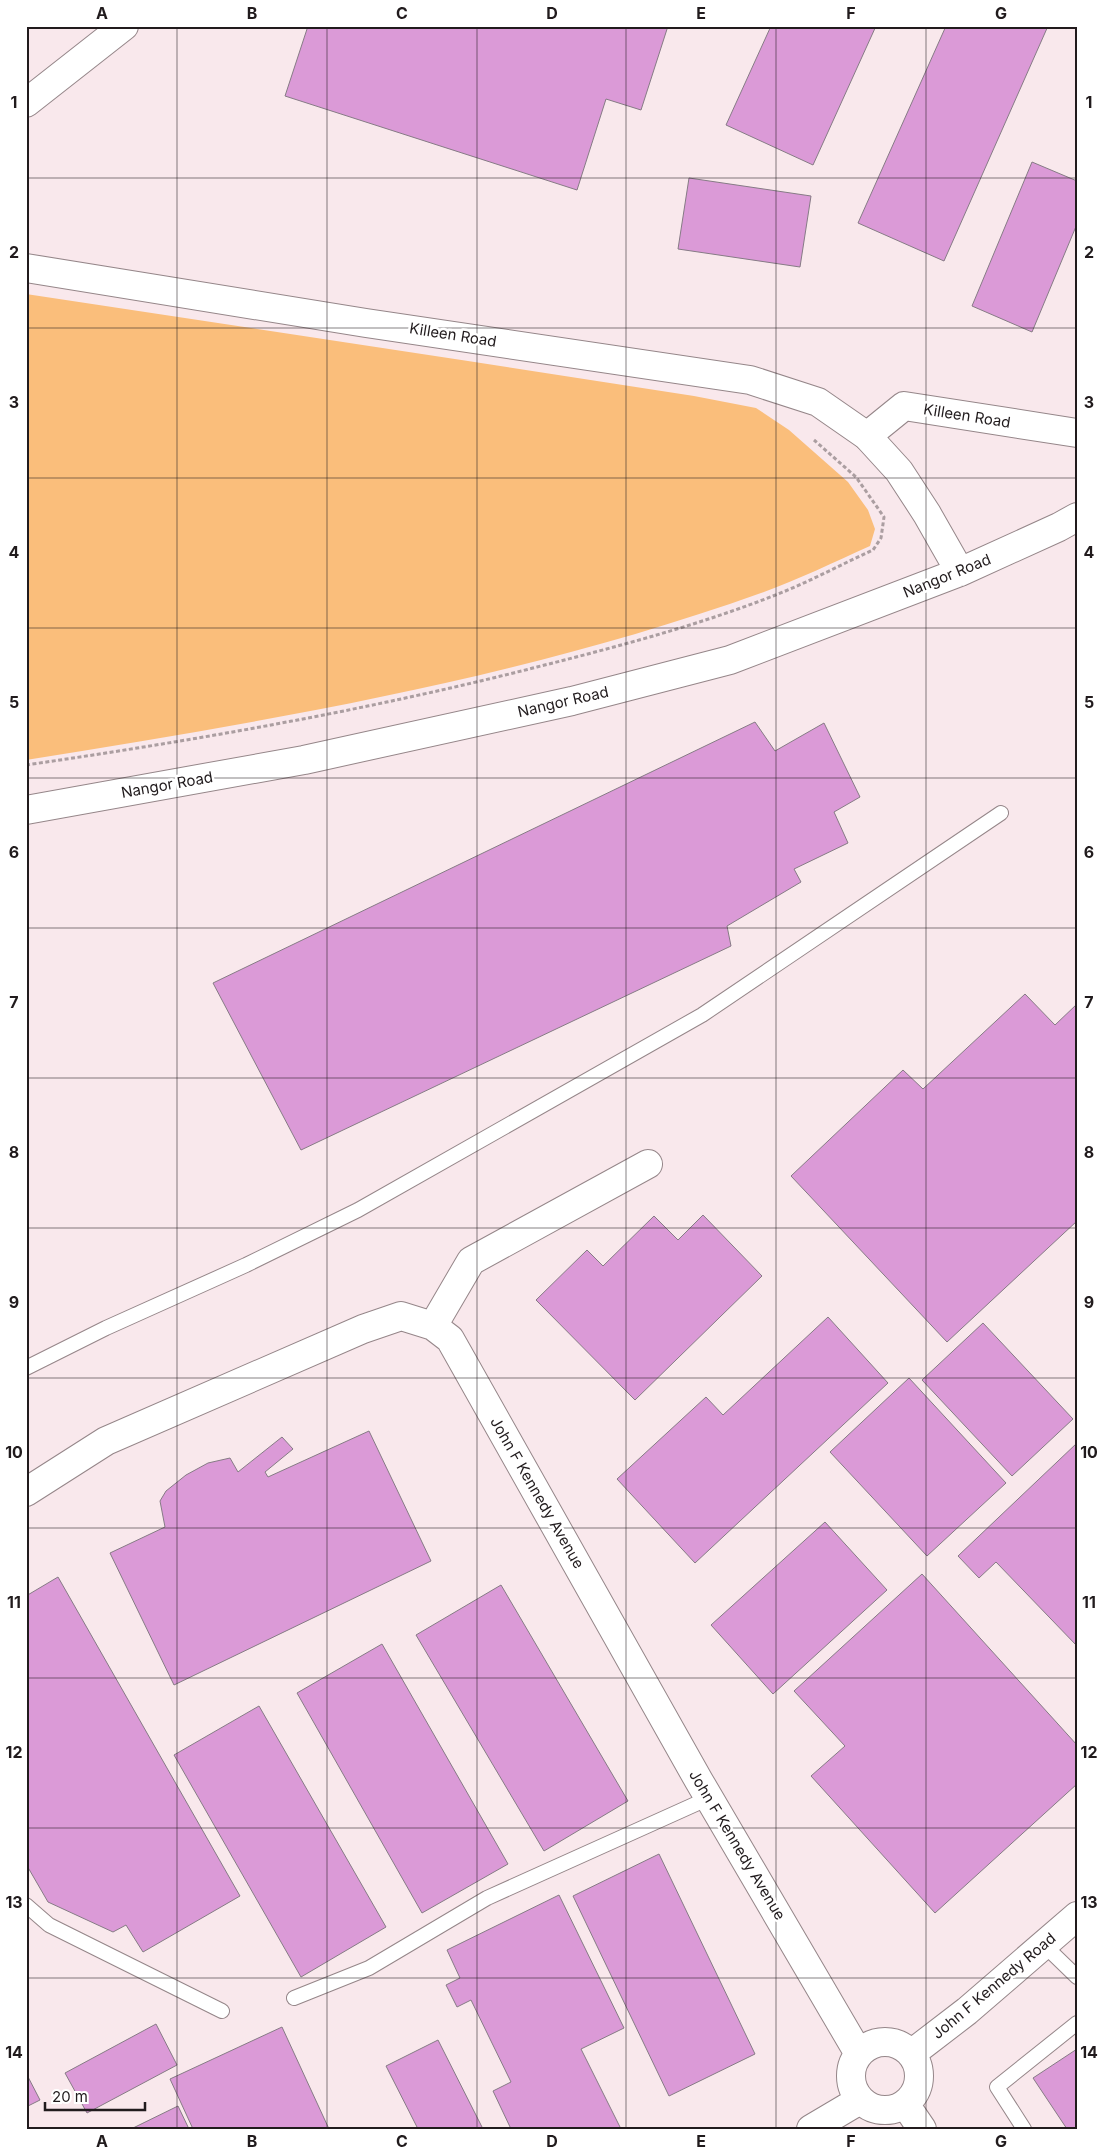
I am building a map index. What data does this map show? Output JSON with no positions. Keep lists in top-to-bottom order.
{
  "streets": {
    "street": [
      "Killeen Road",
      "Nangor Road",
      "John F Kennedy Avenue",
      "John F Kennedy Road"
    ]
  },
  "crossings": [
    ["Killeen Road", "Nangor Road"],
    ["John F Kennedy Avenue", "John F Kennedy Road"]
  ],
  "scale_bar": "20 m",
  "grid": {
    "columns": [
      "A",
      "B",
      "C",
      "D",
      "E",
      "F",
      "G"
    ],
    "rows": [
      "1",
      "2",
      "3",
      "4",
      "5",
      "6",
      "7",
      "8",
      "9",
      "10",
      "11",
      "12",
      "13",
      "14"
    ]
  }
}
